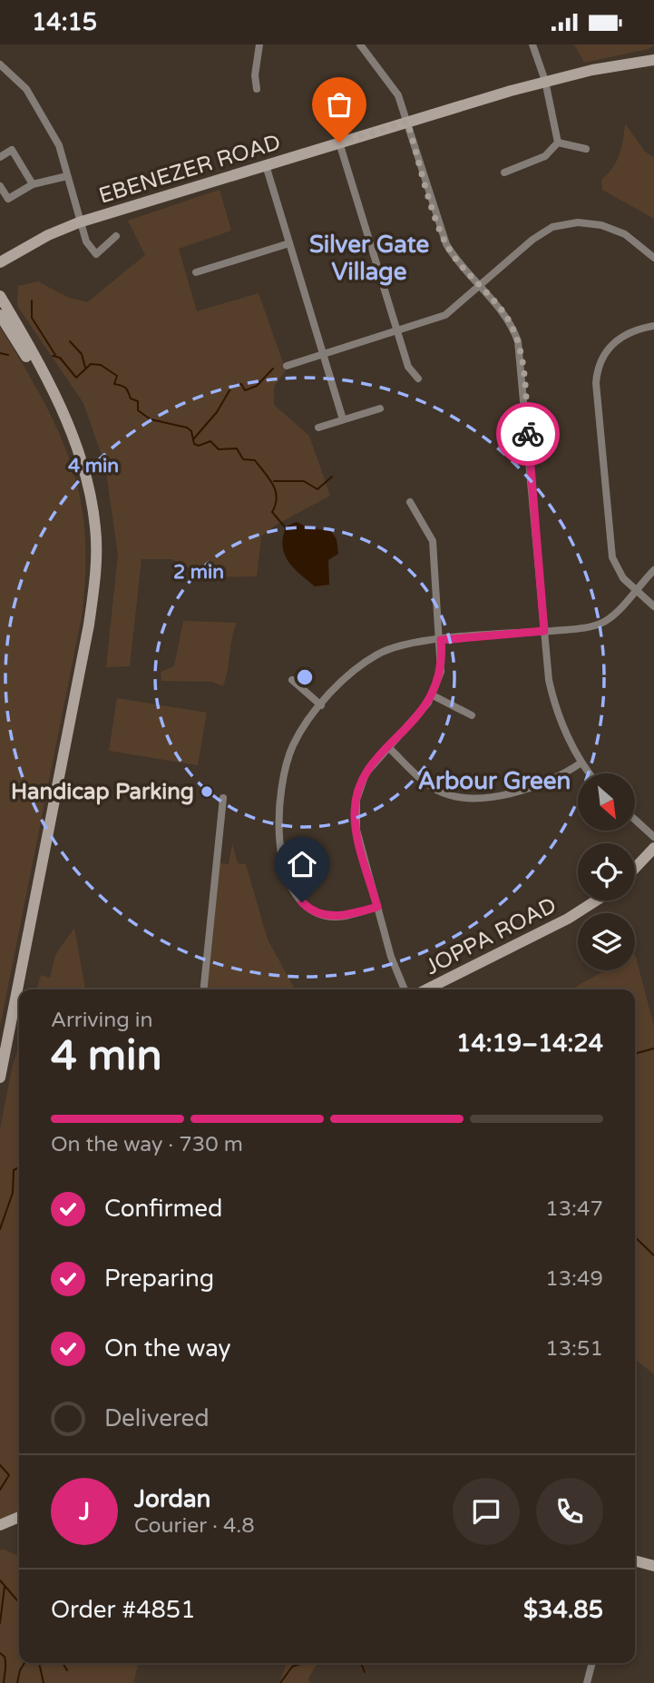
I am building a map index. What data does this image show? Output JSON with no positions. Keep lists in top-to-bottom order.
{
  "streets": {
    "street": ["EBENEZER ROAD", "JOPPA ROAD"]
  },
  "districts": ["Silver Gate Village", "Arbour Green"],
  "places": ["Handicap Parking"],
  "north": "bottom right",
  "page": {
    "status": "14:15",
    "heading": ["4 min", "Arriving in", "14:19–14:24"],
    "panel": [
      "Jordan",
      "Courier · 4.8",
      "Order #4851",
      "$34.85"
    ],
    "bar": "On the way · 730 m",
    "list": [
      ["Confirmed", "13:47"],
      ["Preparing", "13:49"],
      ["On the way", "13:51"],
      "Delivered"
    ],
    "round": "J"
  },
  "rings": ["4 min", "2 min"]
}
